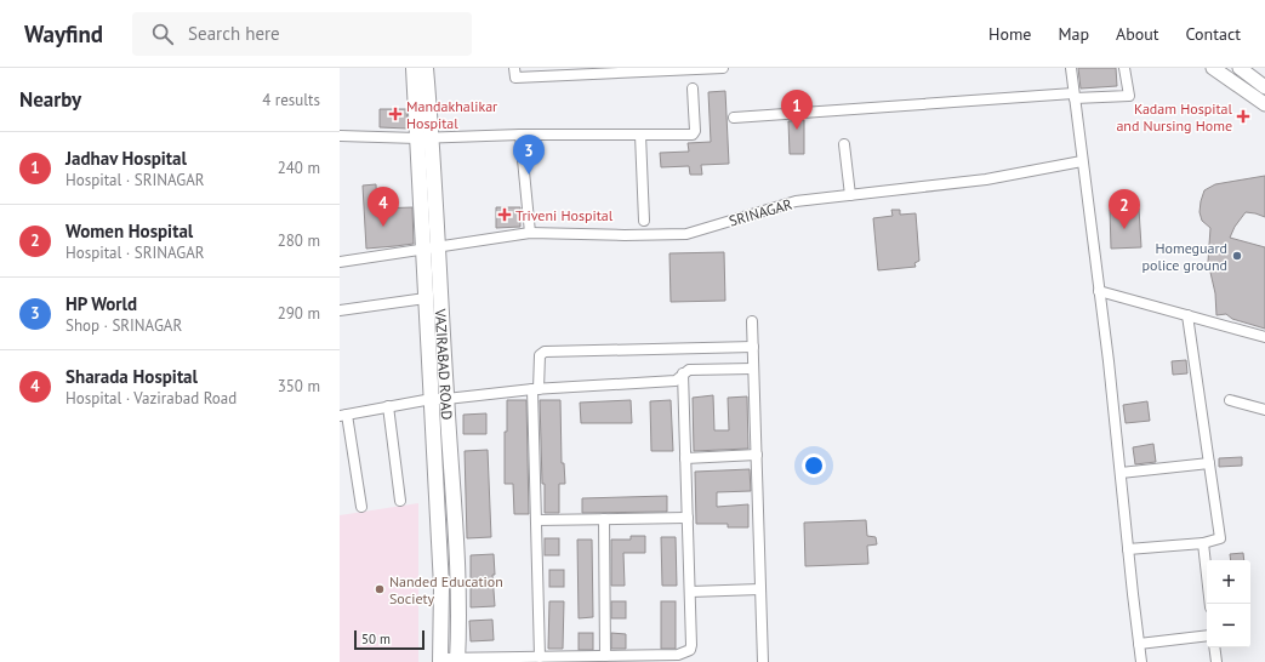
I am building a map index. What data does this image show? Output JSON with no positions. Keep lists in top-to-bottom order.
{
  "streets": {
    "main road": ["VAZIRABAD ROAD"],
    "street": ["SRINAGAR"]
  },
  "crossings": [
    ["SRINAGAR", "VAZIRABAD ROAD"]
  ],
  "places": {
    "health": ["Mandakhalikar Hospital", "Kadam Hospital and Nursing Home", "Triveni Hospital"],
    "other": ["Homeguard police ground", "Nanded Education Society"]
  },
  "scale_bar": "50 m",
  "page": {
    "header": "Wayfind",
    "search": "Search here",
    "nav": [
      "Home",
      "Map",
      "About",
      "Contact"
    ],
    "heading": ["Nearby", "4 results"],
    "pins": [
      "1",
      "3",
      "4",
      "2"
    ],
    "list": [
      {
        "mark": "1",
        "name": "Jadhav Hospital",
        "note": "Hospital · SRINAGAR",
        "value": "240 m"
      },
      {
        "mark": "2",
        "name": "Women Hospital",
        "note": "Hospital · SRINAGAR",
        "value": "280 m"
      },
      {
        "mark": "3",
        "name": "HP World",
        "note": "Shop · SRINAGAR",
        "value": "290 m"
      },
      {
        "mark": "4",
        "name": "Sharada Hospital",
        "note": "Hospital · Vazirabad Road",
        "value": "350 m"
      }
    ],
    "map_buttons": ["+", "−"],
    "scale": "50 m"
  }
}
